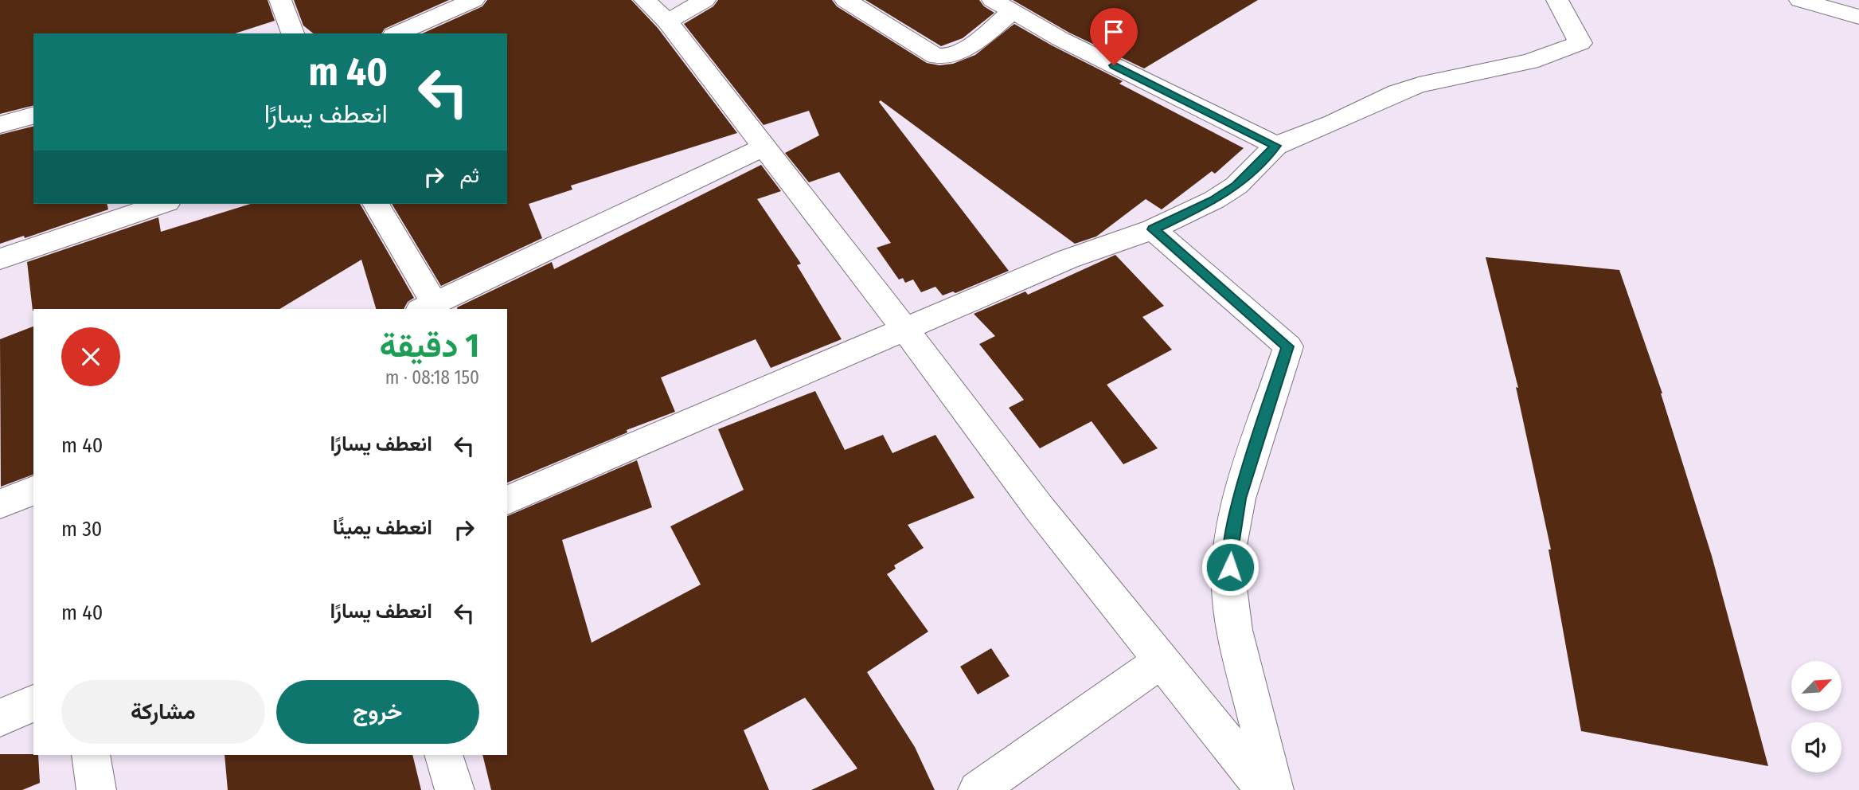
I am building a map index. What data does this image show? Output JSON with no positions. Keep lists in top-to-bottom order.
{
  "north": "top right",
  "page": {
    "turn": ["40 m", "انعطف يسارًا"],
    "then": "ثم",
    "heading": ["1 دقيقة", "150 m · 08:18"],
    "list": [
      {
        "name": "انعطف يسارًا",
        "value": "40 m"
      },
      {
        "name": "انعطف يمينًا",
        "value": "30 m"
      },
      {
        "name": "انعطف يسارًا",
        "value": "40 m"
      }
    ],
    "buttons": ["خروج", "مشاركة"]
  }
}
